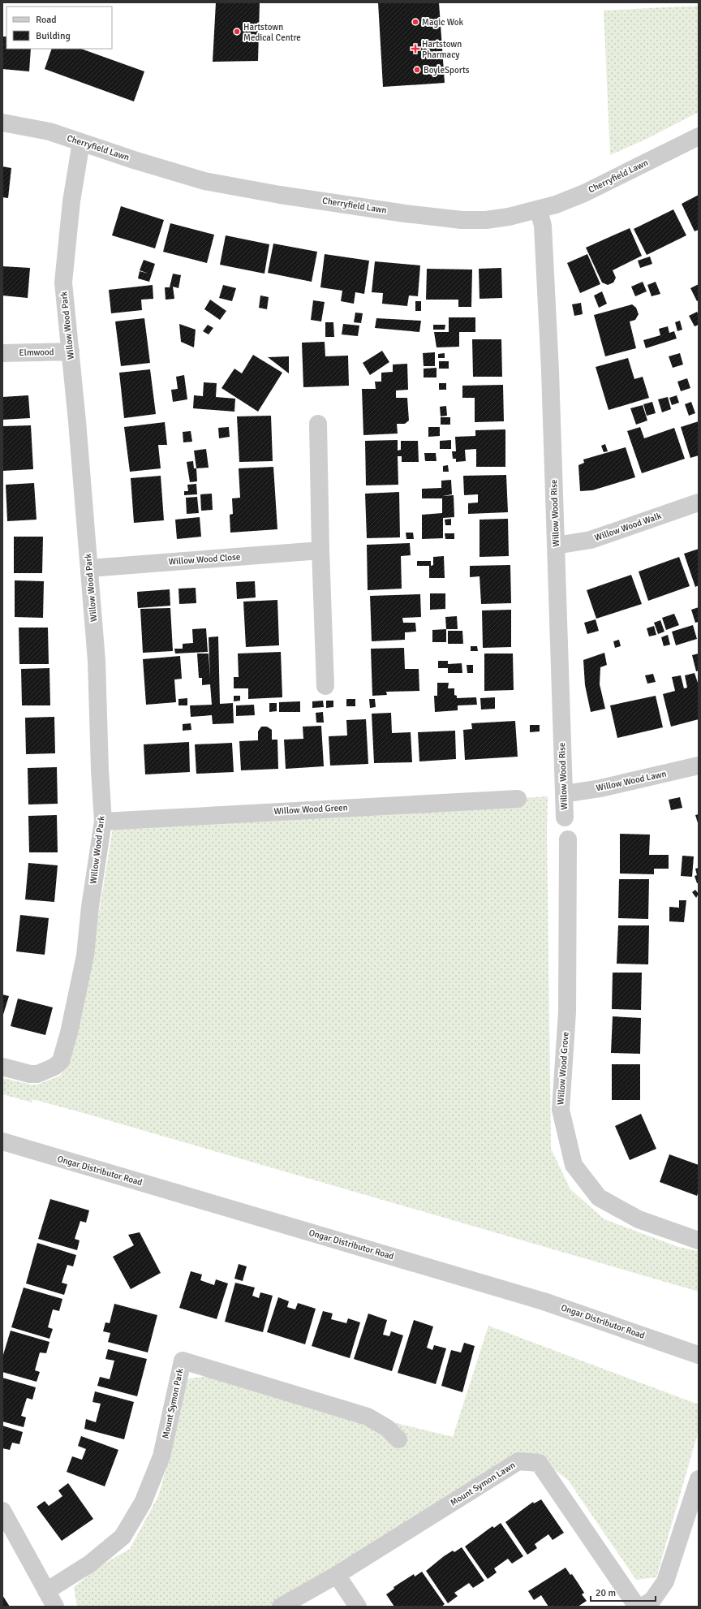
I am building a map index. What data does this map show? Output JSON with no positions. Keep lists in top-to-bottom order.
{
  "streets": {
    "street": [
      "Cherryfield Lawn",
      "Willow Wood Park",
      "Elmwood",
      "Willow Wood Rise",
      "Willow Wood Walk",
      "Willow Wood Close",
      "Willow Wood Lawn",
      "Willow Wood Green",
      "Willow Wood Grove",
      "Ongar Distributor Road",
      "Mount Symon Park",
      "Mount Symon Lawn"
    ]
  },
  "crossings": [
    ["Cherryfield Lawn", "Willow Wood Park"],
    ["Cherryfield Lawn", "Willow Wood Rise"],
    ["Willow Wood Park", "Elmwood"],
    ["Willow Wood Park", "Willow Wood Close"],
    ["Willow Wood Park", "Willow Wood Green"],
    ["Willow Wood Rise", "Willow Wood Walk"],
    ["Willow Wood Rise", "Willow Wood Lawn"]
  ],
  "places": {
    "other": ["Magic Wok", "Hartstown Medical Centre", "BoyleSports"],
    "health": ["Hartstown Pharmacy"]
  },
  "legend": ["Road", "Building"],
  "scale_bar": "20 m"
}
